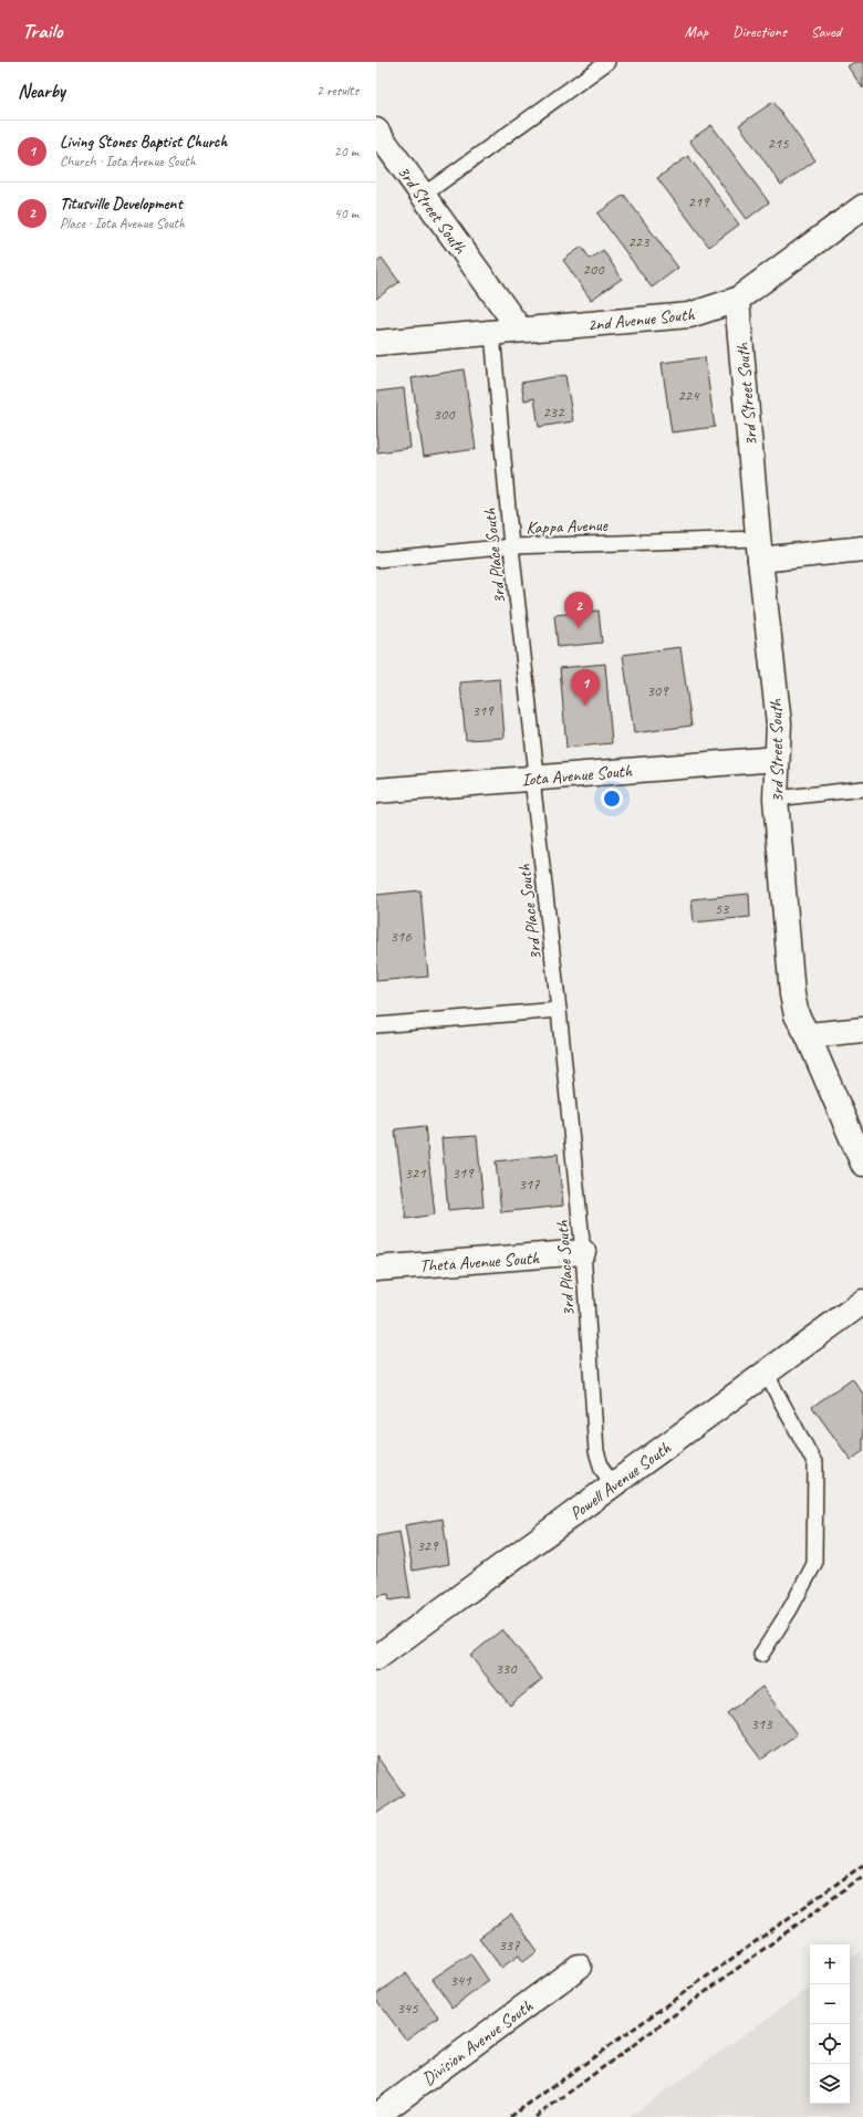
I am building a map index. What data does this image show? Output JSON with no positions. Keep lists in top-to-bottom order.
{
  "streets": {
    "street": [
      "3rd Street South",
      "2nd Avenue South",
      "Iota Avenue South",
      "Theta Avenue South",
      "Powell Avenue South",
      "Division Avenue South"
    ],
    "lane": ["Kappa Avenue", "3rd Place South"]
  },
  "crossings": [
    ["3rd Street South", "2nd Avenue South"],
    ["3rd Street South", "Kappa Avenue"],
    ["3rd Street South", "Iota Avenue South"],
    ["2nd Avenue South", "3rd Place South"],
    ["Kappa Avenue", "3rd Place South"],
    ["3rd Place South", "Iota Avenue South"],
    ["3rd Place South", "Theta Avenue South"],
    ["3rd Place South", "Powell Avenue South"]
  ],
  "house_numbers": [
    "215",
    "219",
    "223",
    "200",
    "224",
    "232",
    "300",
    "309",
    "319",
    "53",
    "316",
    "321",
    "319",
    "317",
    "329",
    "330",
    "313",
    "337",
    "341",
    "345"
  ],
  "page": {
    "header": "Trailo",
    "nav": ["Map", "Directions", "Saved"],
    "heading": ["Nearby", "2 results"],
    "list": [
      {
        "mark": "1",
        "name": "Living Stones Baptist Church",
        "note": "Church · Iota Avenue South",
        "value": "20 m"
      },
      {
        "mark": "2",
        "name": "Titusville Development",
        "note": "Place · Iota Avenue South",
        "value": "40 m"
      }
    ],
    "pins": ["2", "1"],
    "map_buttons": ["+", "−"]
  }
}
